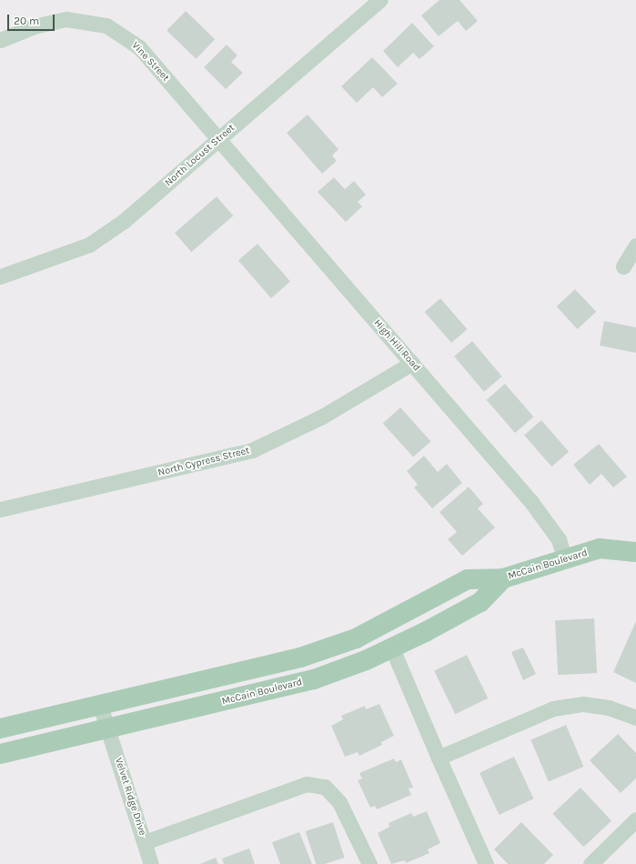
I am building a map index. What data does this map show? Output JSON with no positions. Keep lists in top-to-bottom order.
{
  "streets": {
    "main road": ["McCain Boulevard"],
    "street": [
      "Vine Street",
      "North Locust Street",
      "High Hill Road",
      "North Cypress Street",
      "Velvet Ridge Drive"
    ]
  },
  "crossings": [
    ["Vine Street", "North Locust Street"],
    ["Vine Street", "High Hill Road"],
    ["North Locust Street", "High Hill Road"],
    ["High Hill Road", "North Cypress Street"],
    ["High Hill Road", "McCain Boulevard"],
    ["McCain Boulevard", "Velvet Ridge Drive"]
  ],
  "scale_bar": "20 m"
}
